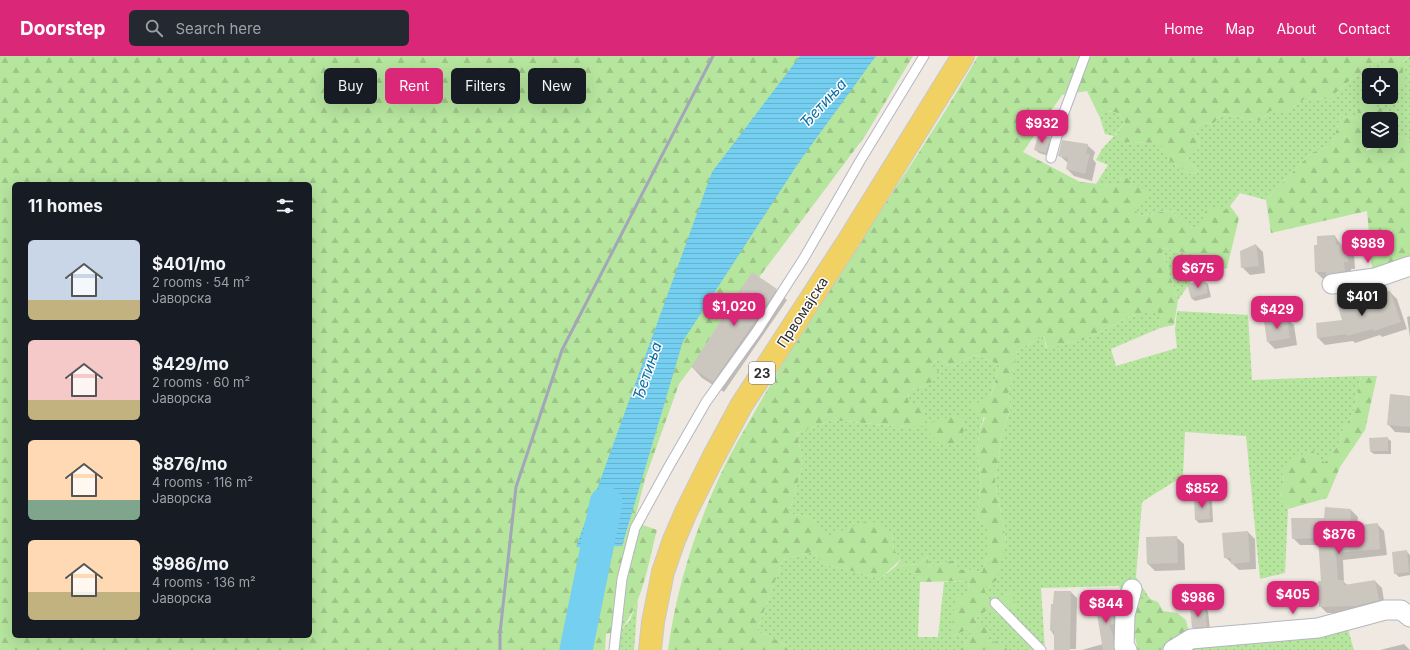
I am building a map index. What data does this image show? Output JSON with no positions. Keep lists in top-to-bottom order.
{
  "streets": {
    "main road": ["Првомајска", "23"]
  },
  "water": ["Ђетиња"],
  "page": {
    "header": "Doorstep",
    "search": "Search here",
    "nav": [
      "Home",
      "Map",
      "About",
      "Contact"
    ],
    "chip": [
      "Buy",
      "Rent",
      "Filters",
      "New"
    ],
    "price": [
      "$932",
      "$989",
      "$675",
      "$401",
      "$1,020",
      "$429",
      "$852",
      "$876",
      "$405",
      "$986",
      "$844"
    ],
    "heading": "11 homes",
    "list": [
      {
        "name": "$401/mo",
        "note": "2 rooms · 54 m² · Јаворска"
      },
      {
        "name": "$429/mo",
        "note": "2 rooms · 60 m² · Јаворска"
      },
      {
        "name": "$876/mo",
        "note": "4 rooms · 116 m² · Јаворска"
      },
      {
        "name": "$986/mo",
        "note": "4 rooms · 136 m² · Јаворска"
      }
    ]
  }
}
